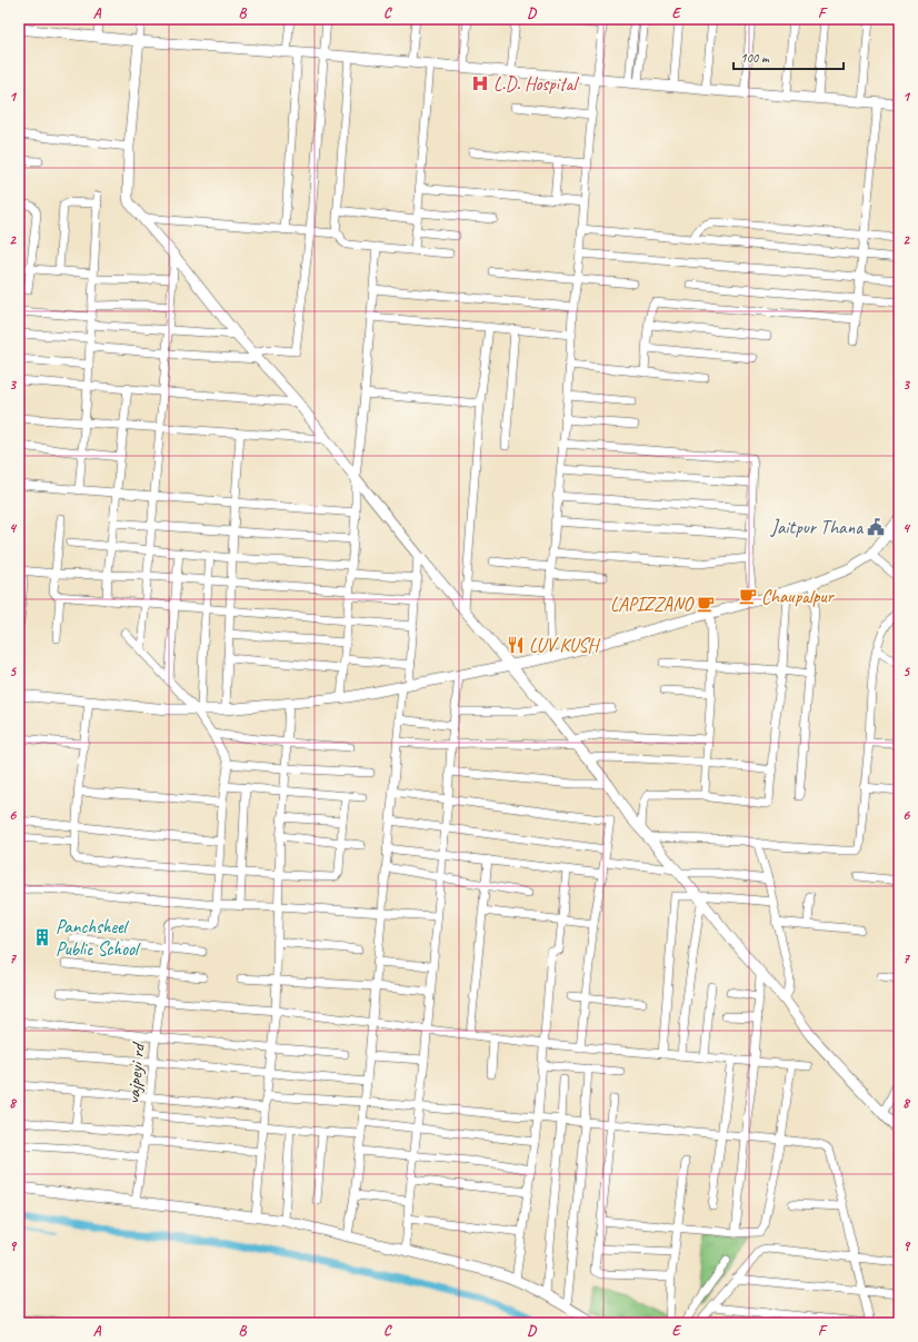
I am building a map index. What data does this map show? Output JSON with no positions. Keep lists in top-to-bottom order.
{
  "streets": {
    "street": ["vajpeyi rd"]
  },
  "places": {
    "hospital": ["L.D. Hospital"],
    "public building": ["Jaitpur Thana"],
    "cafe": ["Chaupalpur", "LAPIZZANO"],
    "restaurant": ["LUV KUSH"],
    "building": ["Panchsheel Public School"]
  },
  "scale_bar": "100 m",
  "grid": {
    "columns": [
      "A",
      "B",
      "C",
      "D",
      "E",
      "F"
    ],
    "rows": [
      "1",
      "2",
      "3",
      "4",
      "5",
      "6",
      "7",
      "8",
      "9"
    ]
  }
}
